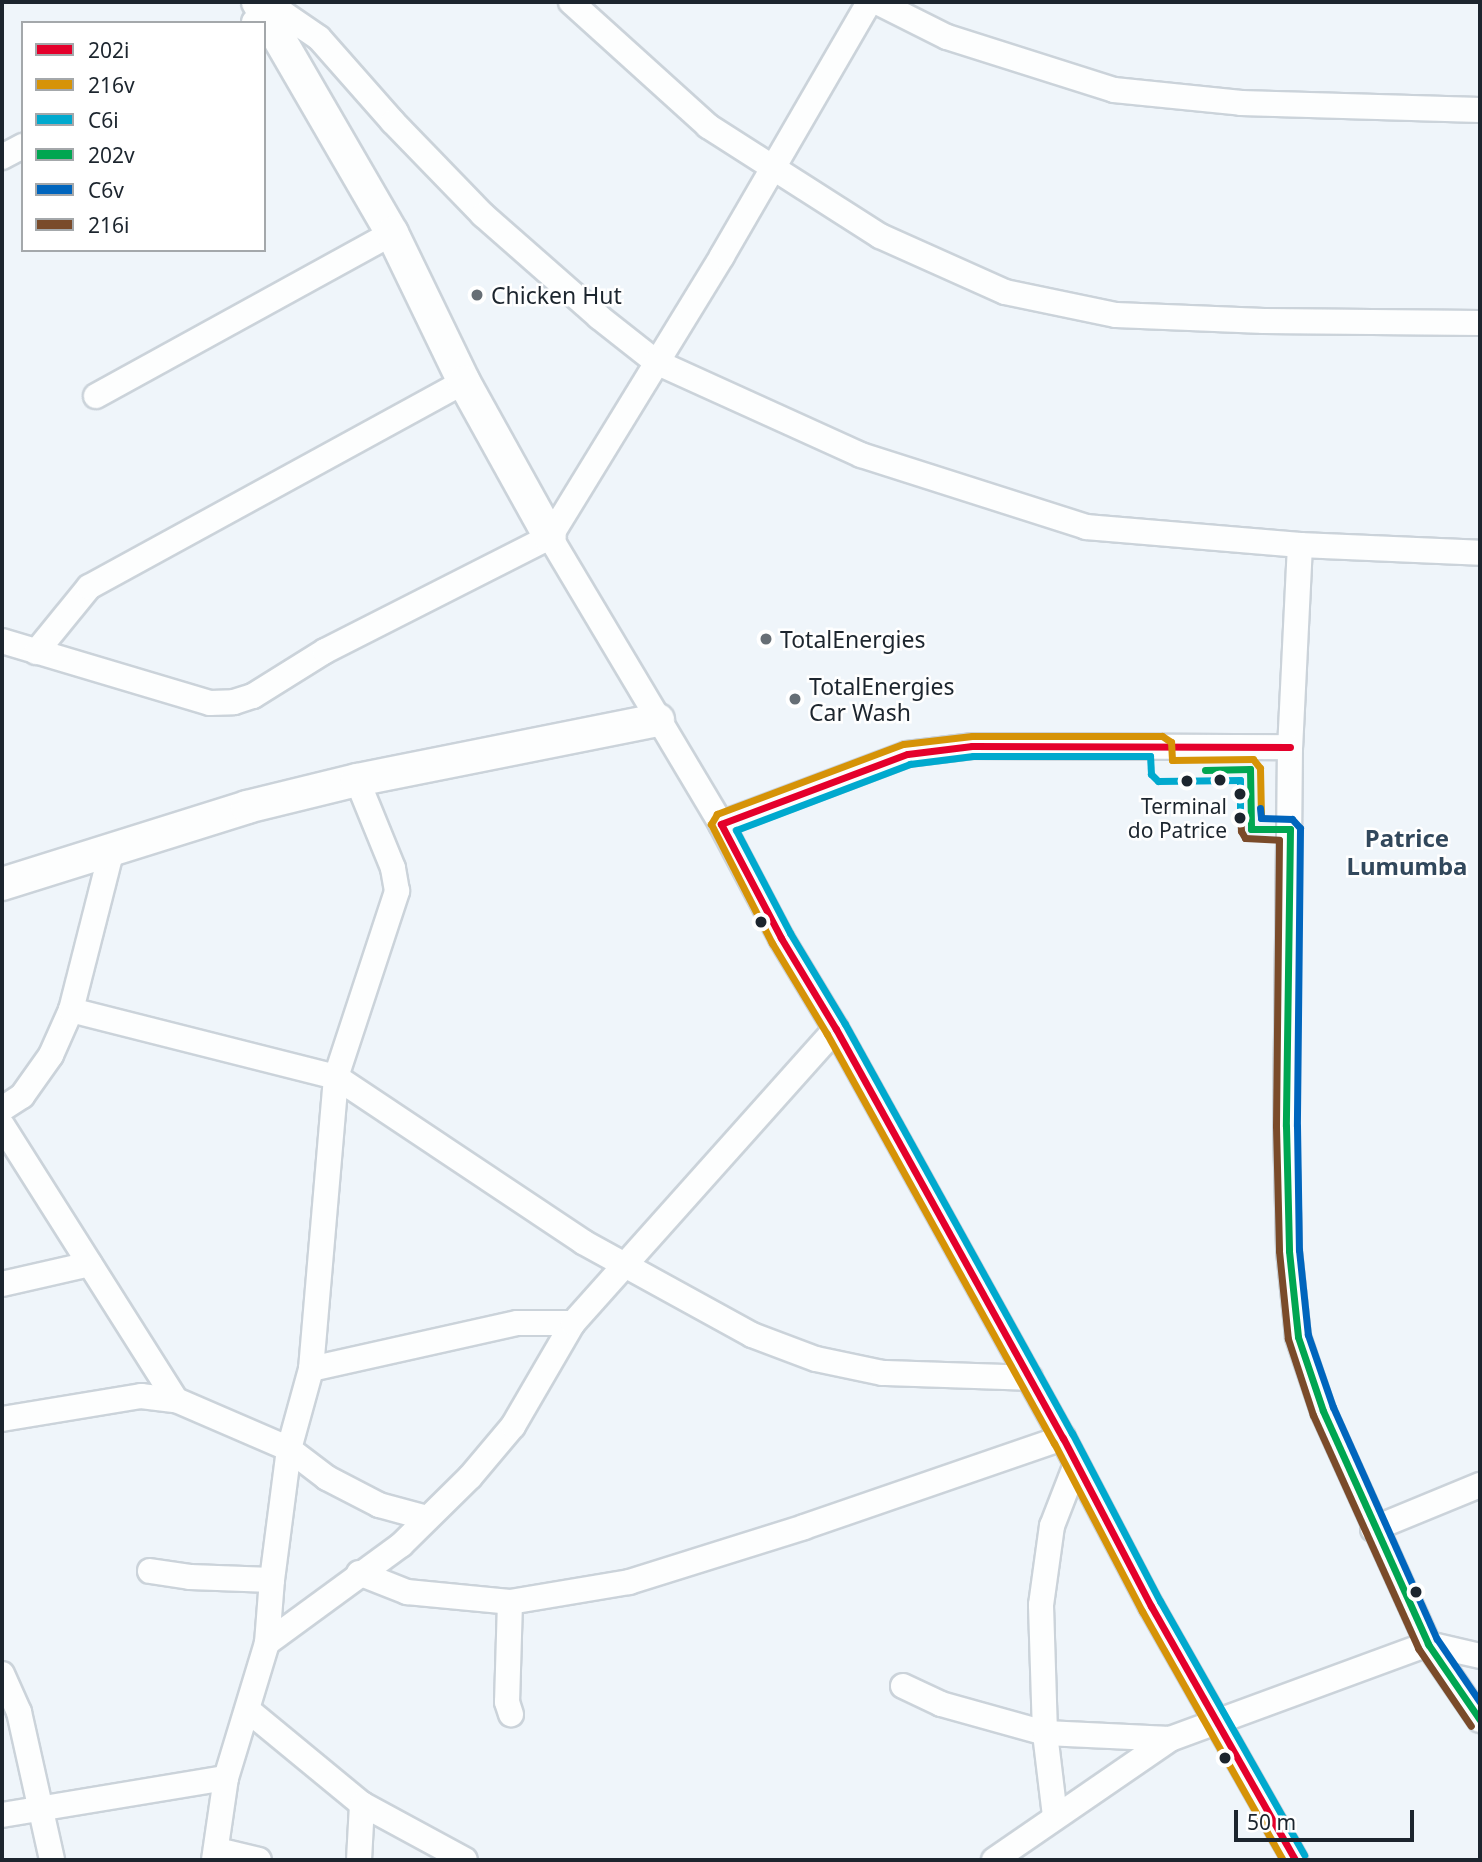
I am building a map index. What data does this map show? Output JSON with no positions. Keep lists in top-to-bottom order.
{
  "districts": ["Patrice Lumumba"],
  "places": [
    "Chicken Hut",
    "TotalEnergies",
    "TotalEnergies Car Wash",
    "Terminal do Patrice"
  ],
  "lines": [
    "transit line 216v",
    "transit line 202i",
    "transit line C6i",
    "transit line 202v",
    "transit line C6v",
    "transit line 216i"
  ],
  "legend": [
    "202i",
    "216v",
    "C6i",
    "202v",
    "C6v",
    "216i"
  ],
  "scale_bar": "50 m"
}
